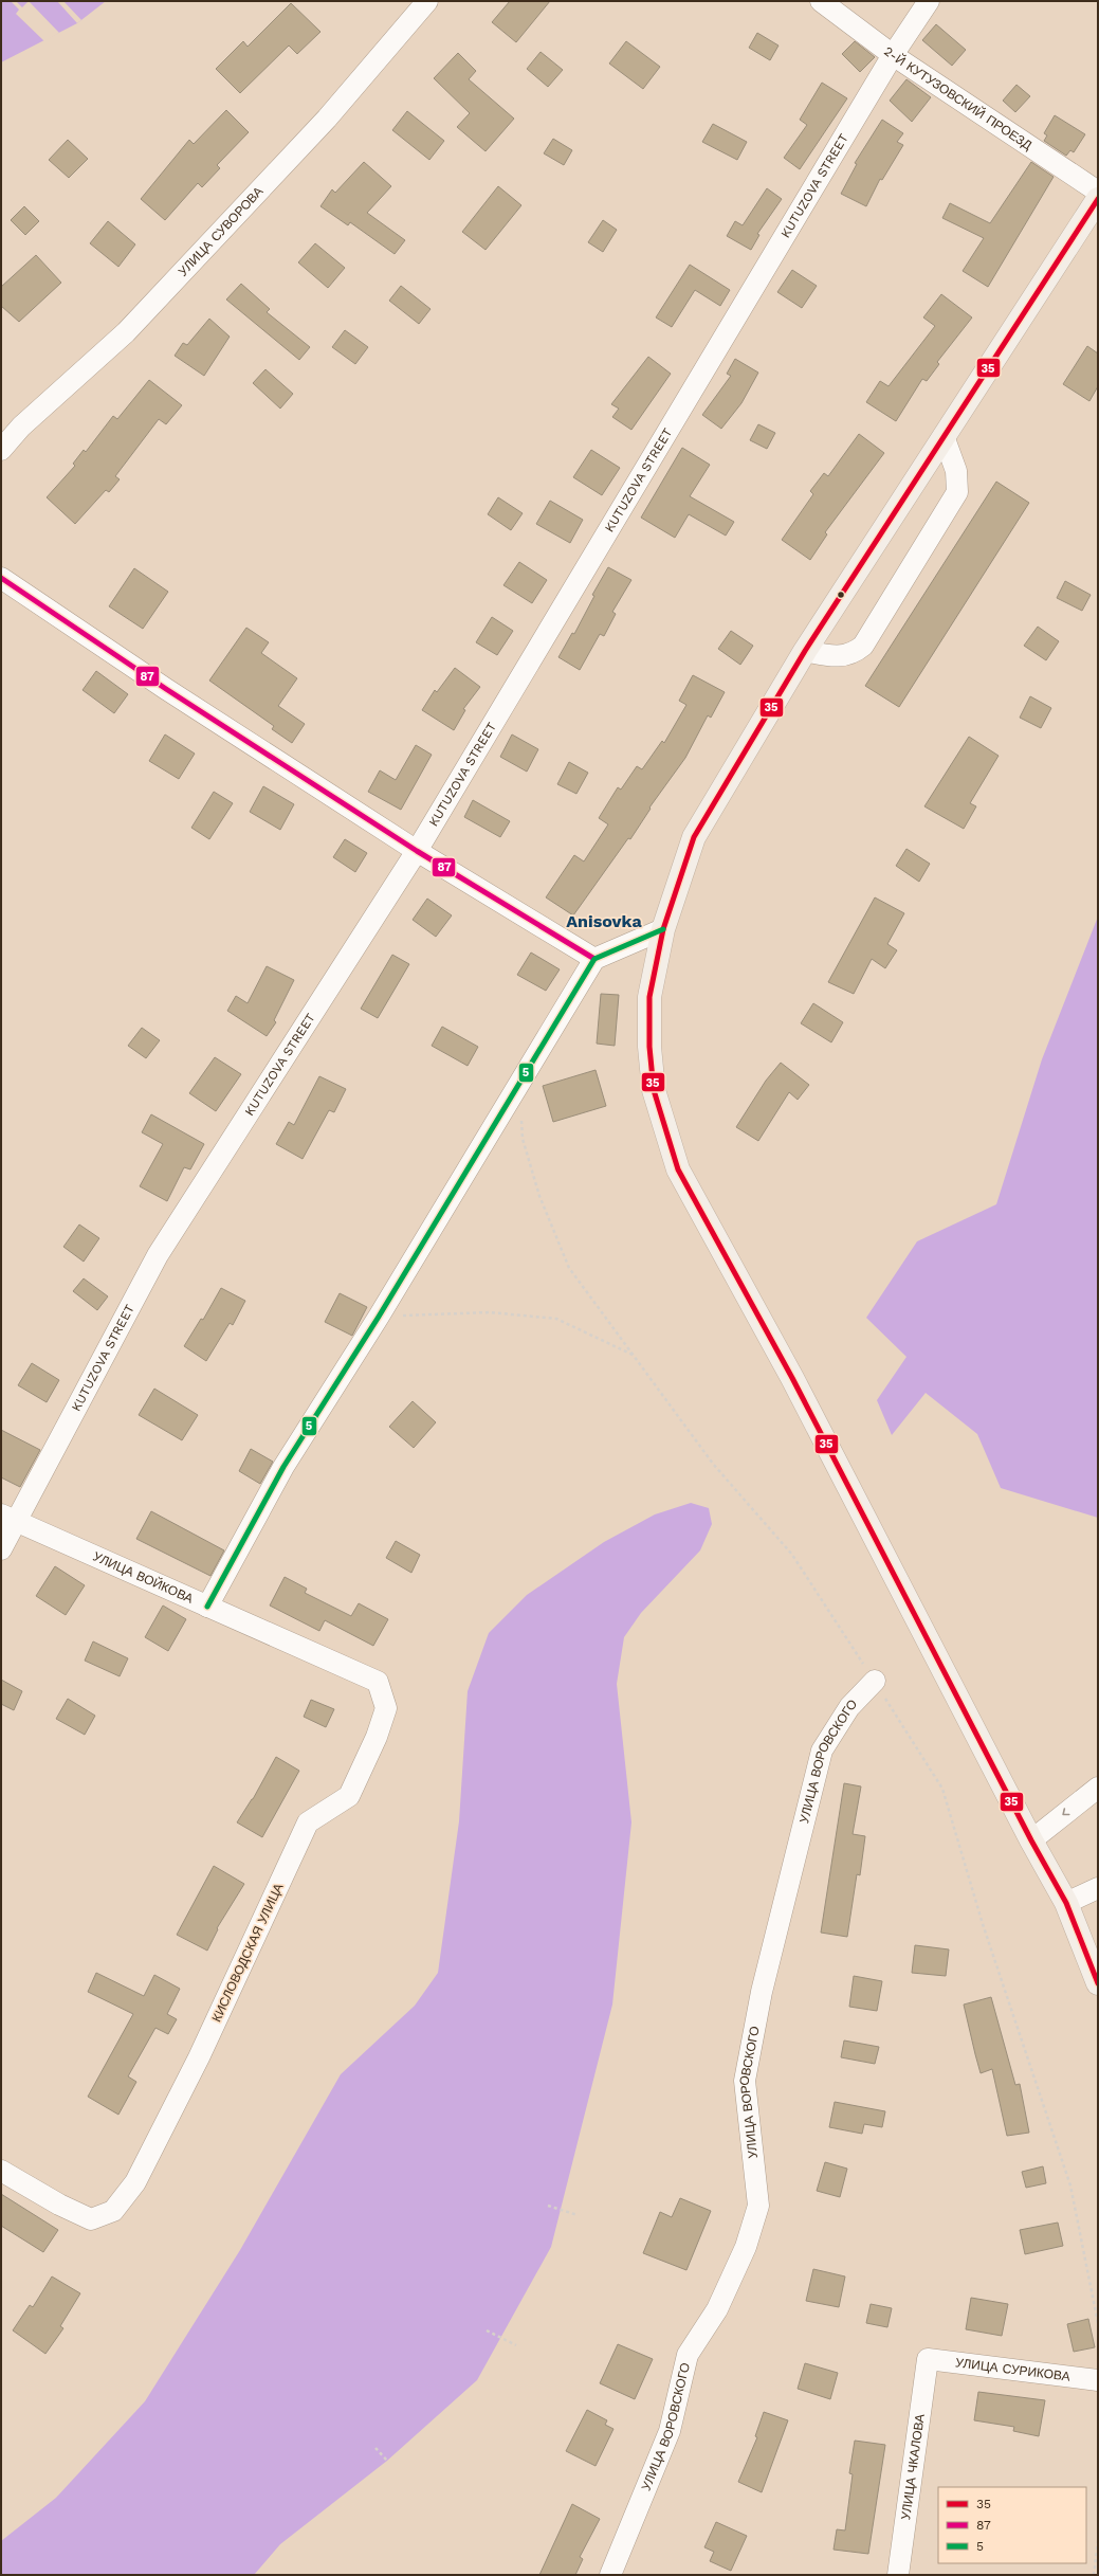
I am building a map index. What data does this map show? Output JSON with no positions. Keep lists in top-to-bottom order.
{
  "streets": {
    "street": [
      "2-Й КУТУЗОВСКИЙ ПРОЕЗД",
      "KUTUZOVA STREET",
      "УЛИЦА СУВОРОВА",
      "УЛИЦА ВОЙКОВА",
      "УЛИЦА ВОРОВСКОГО",
      "КИСЛОВОДСКАЯ УЛИЦА",
      "УЛИЦА СУРИКОВА",
      "УЛИЦА ЧКАЛОВА"
    ]
  },
  "crossings": [
    ["2-Й КУТУЗОВСКИЙ ПРОЕЗД", "KUTUZOVA STREET"],
    ["KUTUZOVA STREET", "УЛИЦА ВОЙКОВА"],
    ["УЛИЦА ВОЙКОВА", "КИСЛОВОДСКАЯ УЛИЦА"],
    ["УЛИЦА СУРИКОВА", "УЛИЦА ЧКАЛОВА"]
  ],
  "districts": ["Anisovka"],
  "lines": ["transit line 35", "transit line 87", "transit line 5"],
  "legend": ["35", "87", "5"]
}
